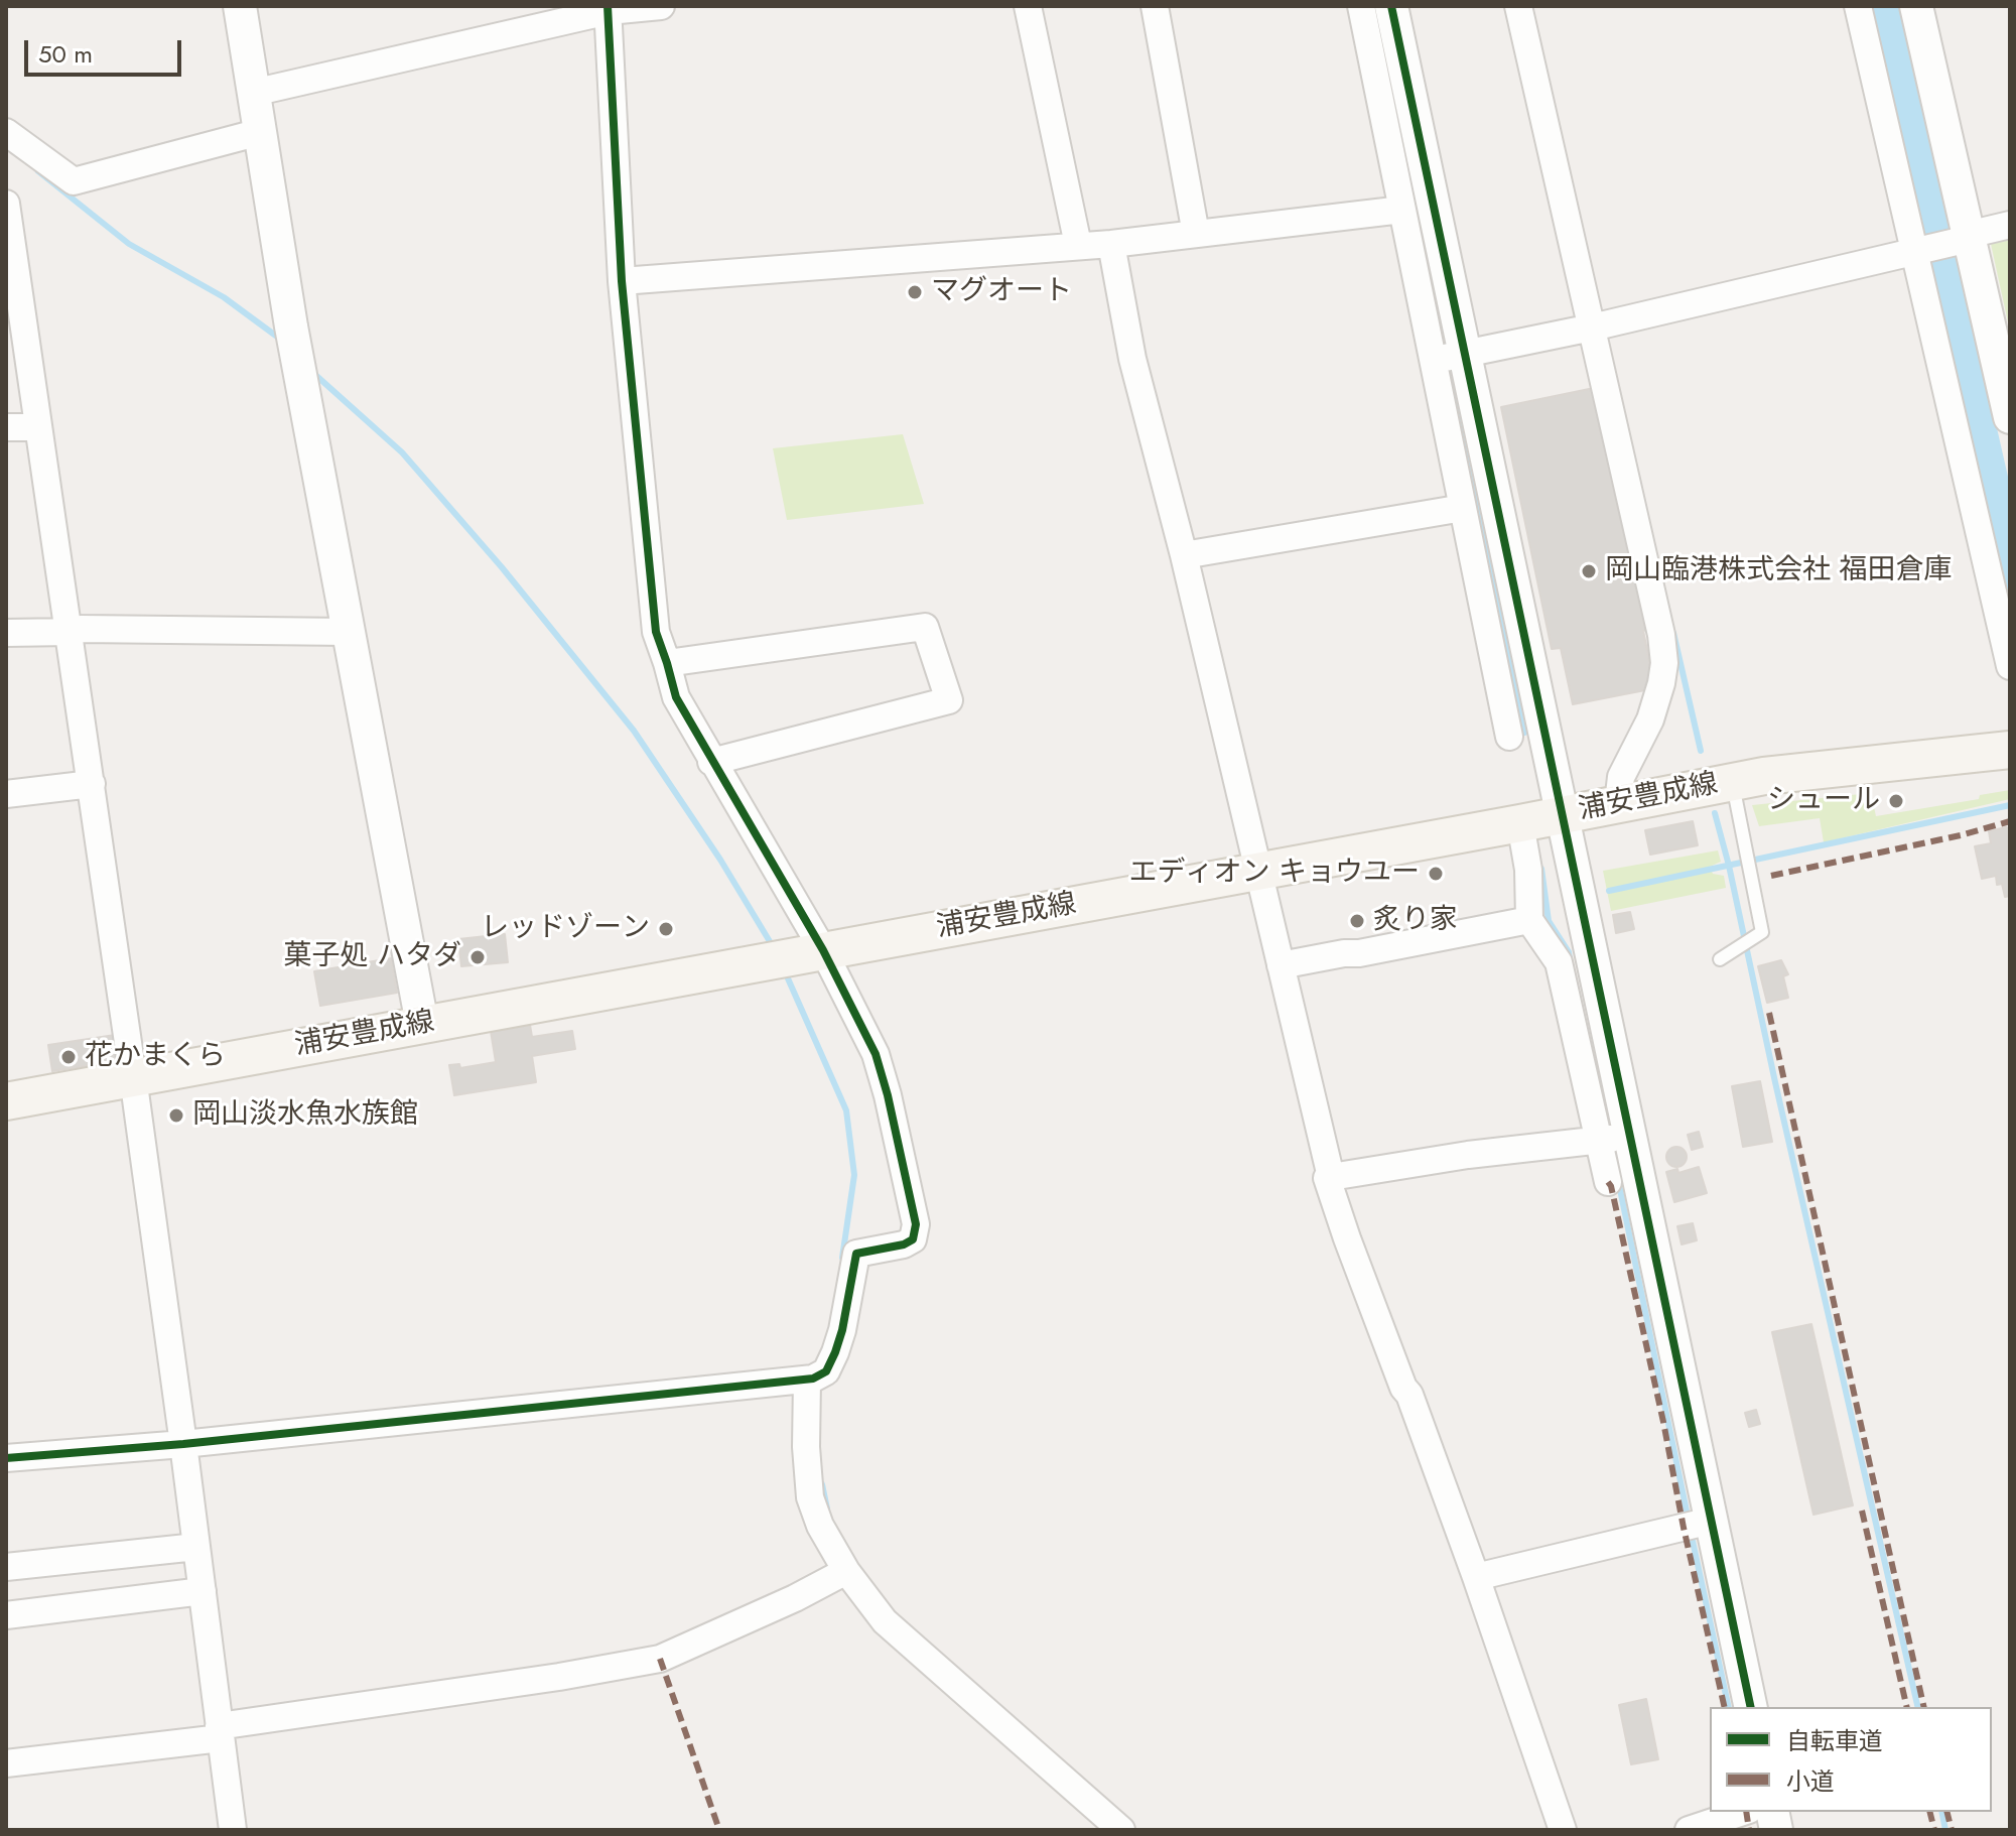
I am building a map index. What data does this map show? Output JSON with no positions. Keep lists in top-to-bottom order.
{
  "streets": {
    "main road": ["浦安豊成線"]
  },
  "places": [
    "マグオート",
    "岡山臨港株式会社 福田倉庫",
    "シュール",
    "エディオン キョウユー",
    "炙り家",
    "レッドゾーン",
    "菓子処 ハタダ",
    "花かまくら",
    "岡山淡水魚水族館"
  ],
  "legend": ["自転車道", "小道"],
  "scale_bar": "50 m"
}
